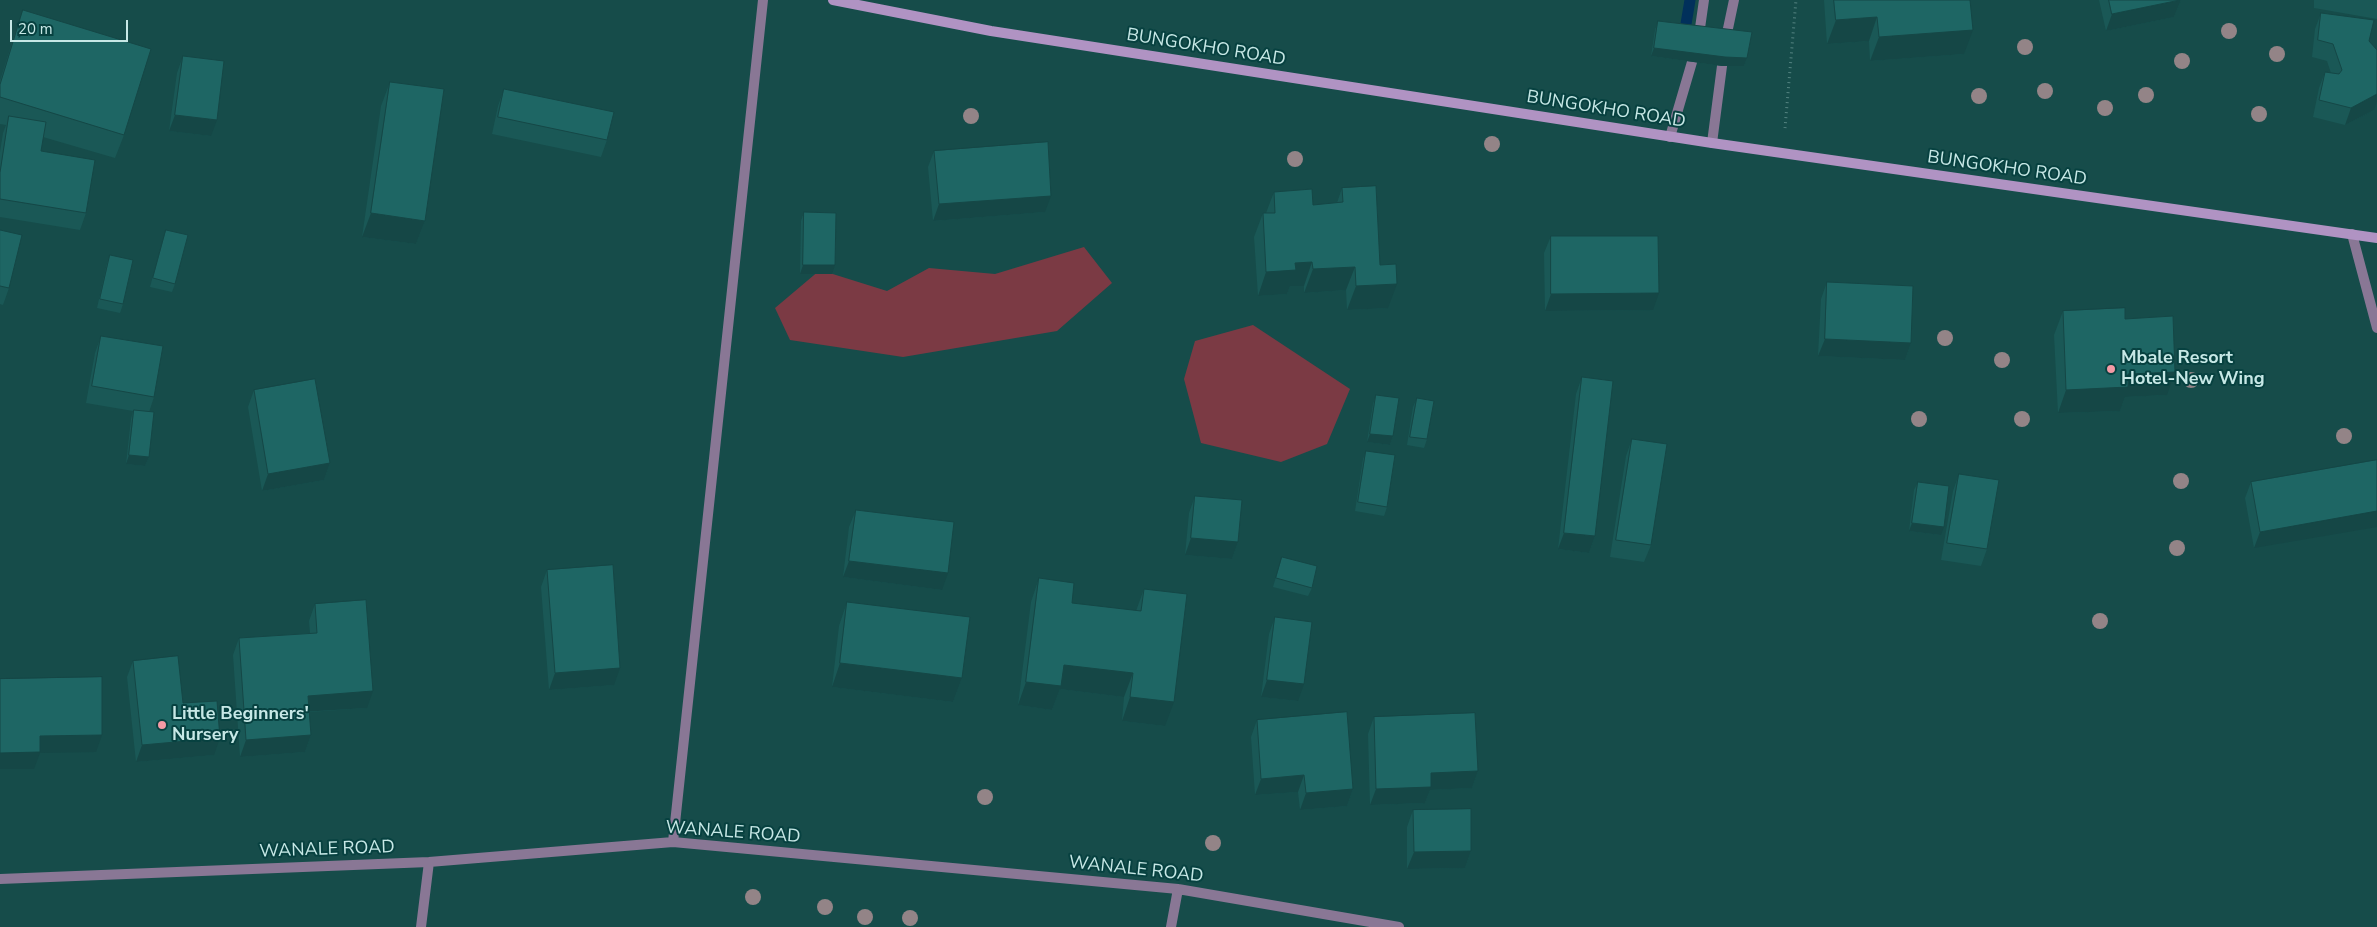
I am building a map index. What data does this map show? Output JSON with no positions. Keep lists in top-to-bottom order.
{
  "streets": {
    "street": ["BUNGOKHO ROAD", "WANALE ROAD"]
  },
  "places": ["Mbale Resort Hotel-New Wing", "Little Beginners' Nursery"],
  "scale_bar": "20 m"
}
